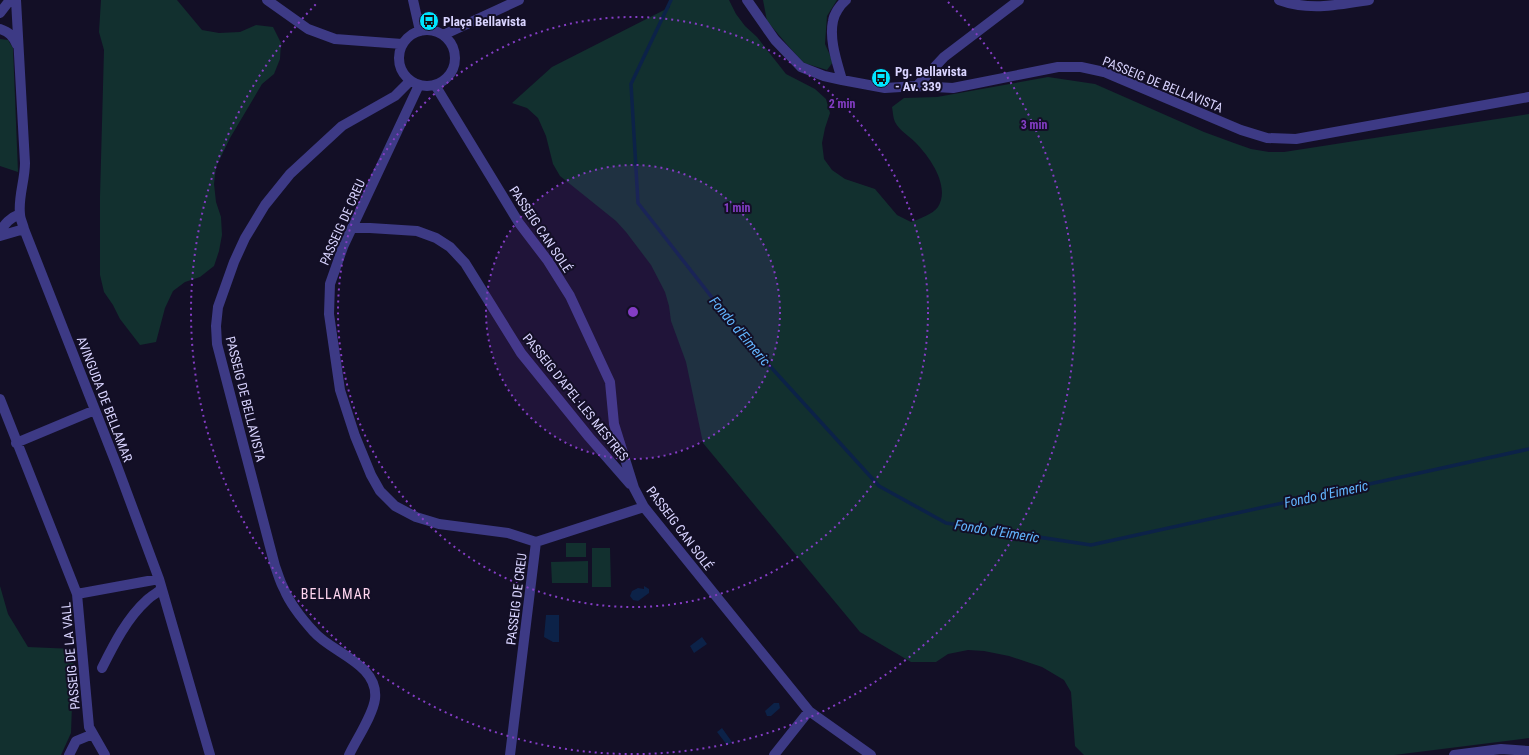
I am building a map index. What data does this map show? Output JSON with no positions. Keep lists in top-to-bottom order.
{
  "streets": {
    "street": [
      "PASSEIG DE BELLAVISTA",
      "PASSEIG DE CREU",
      "PASSEIG CAN SOLÉ",
      "PASSEIG D'APEL·LES MESTRES",
      "AVINGUDA DE BELLAMAR",
      "PASSEIG DE LA VALL"
    ]
  },
  "crossings": [
    ["PASSEIG DE BELLAVISTA", "PASSEIG DE CREU"],
    ["PASSEIG DE BELLAVISTA", "PASSEIG CAN SOLÉ"],
    ["PASSEIG DE CREU", "PASSEIG CAN SOLÉ"],
    ["PASSEIG DE CREU", "PASSEIG D'APEL·LES MESTRES"],
    ["PASSEIG CAN SOLÉ", "PASSEIG D'APEL·LES MESTRES"]
  ],
  "districts": ["BELLAMAR"],
  "water": ["Fondo d'Eimeric"],
  "places": {
    "bus stop": ["Plaça Bellavista", "Pg. Bellavista - Av. 339"]
  },
  "rings": ["2 min", "3 min", "1 min"]
}
